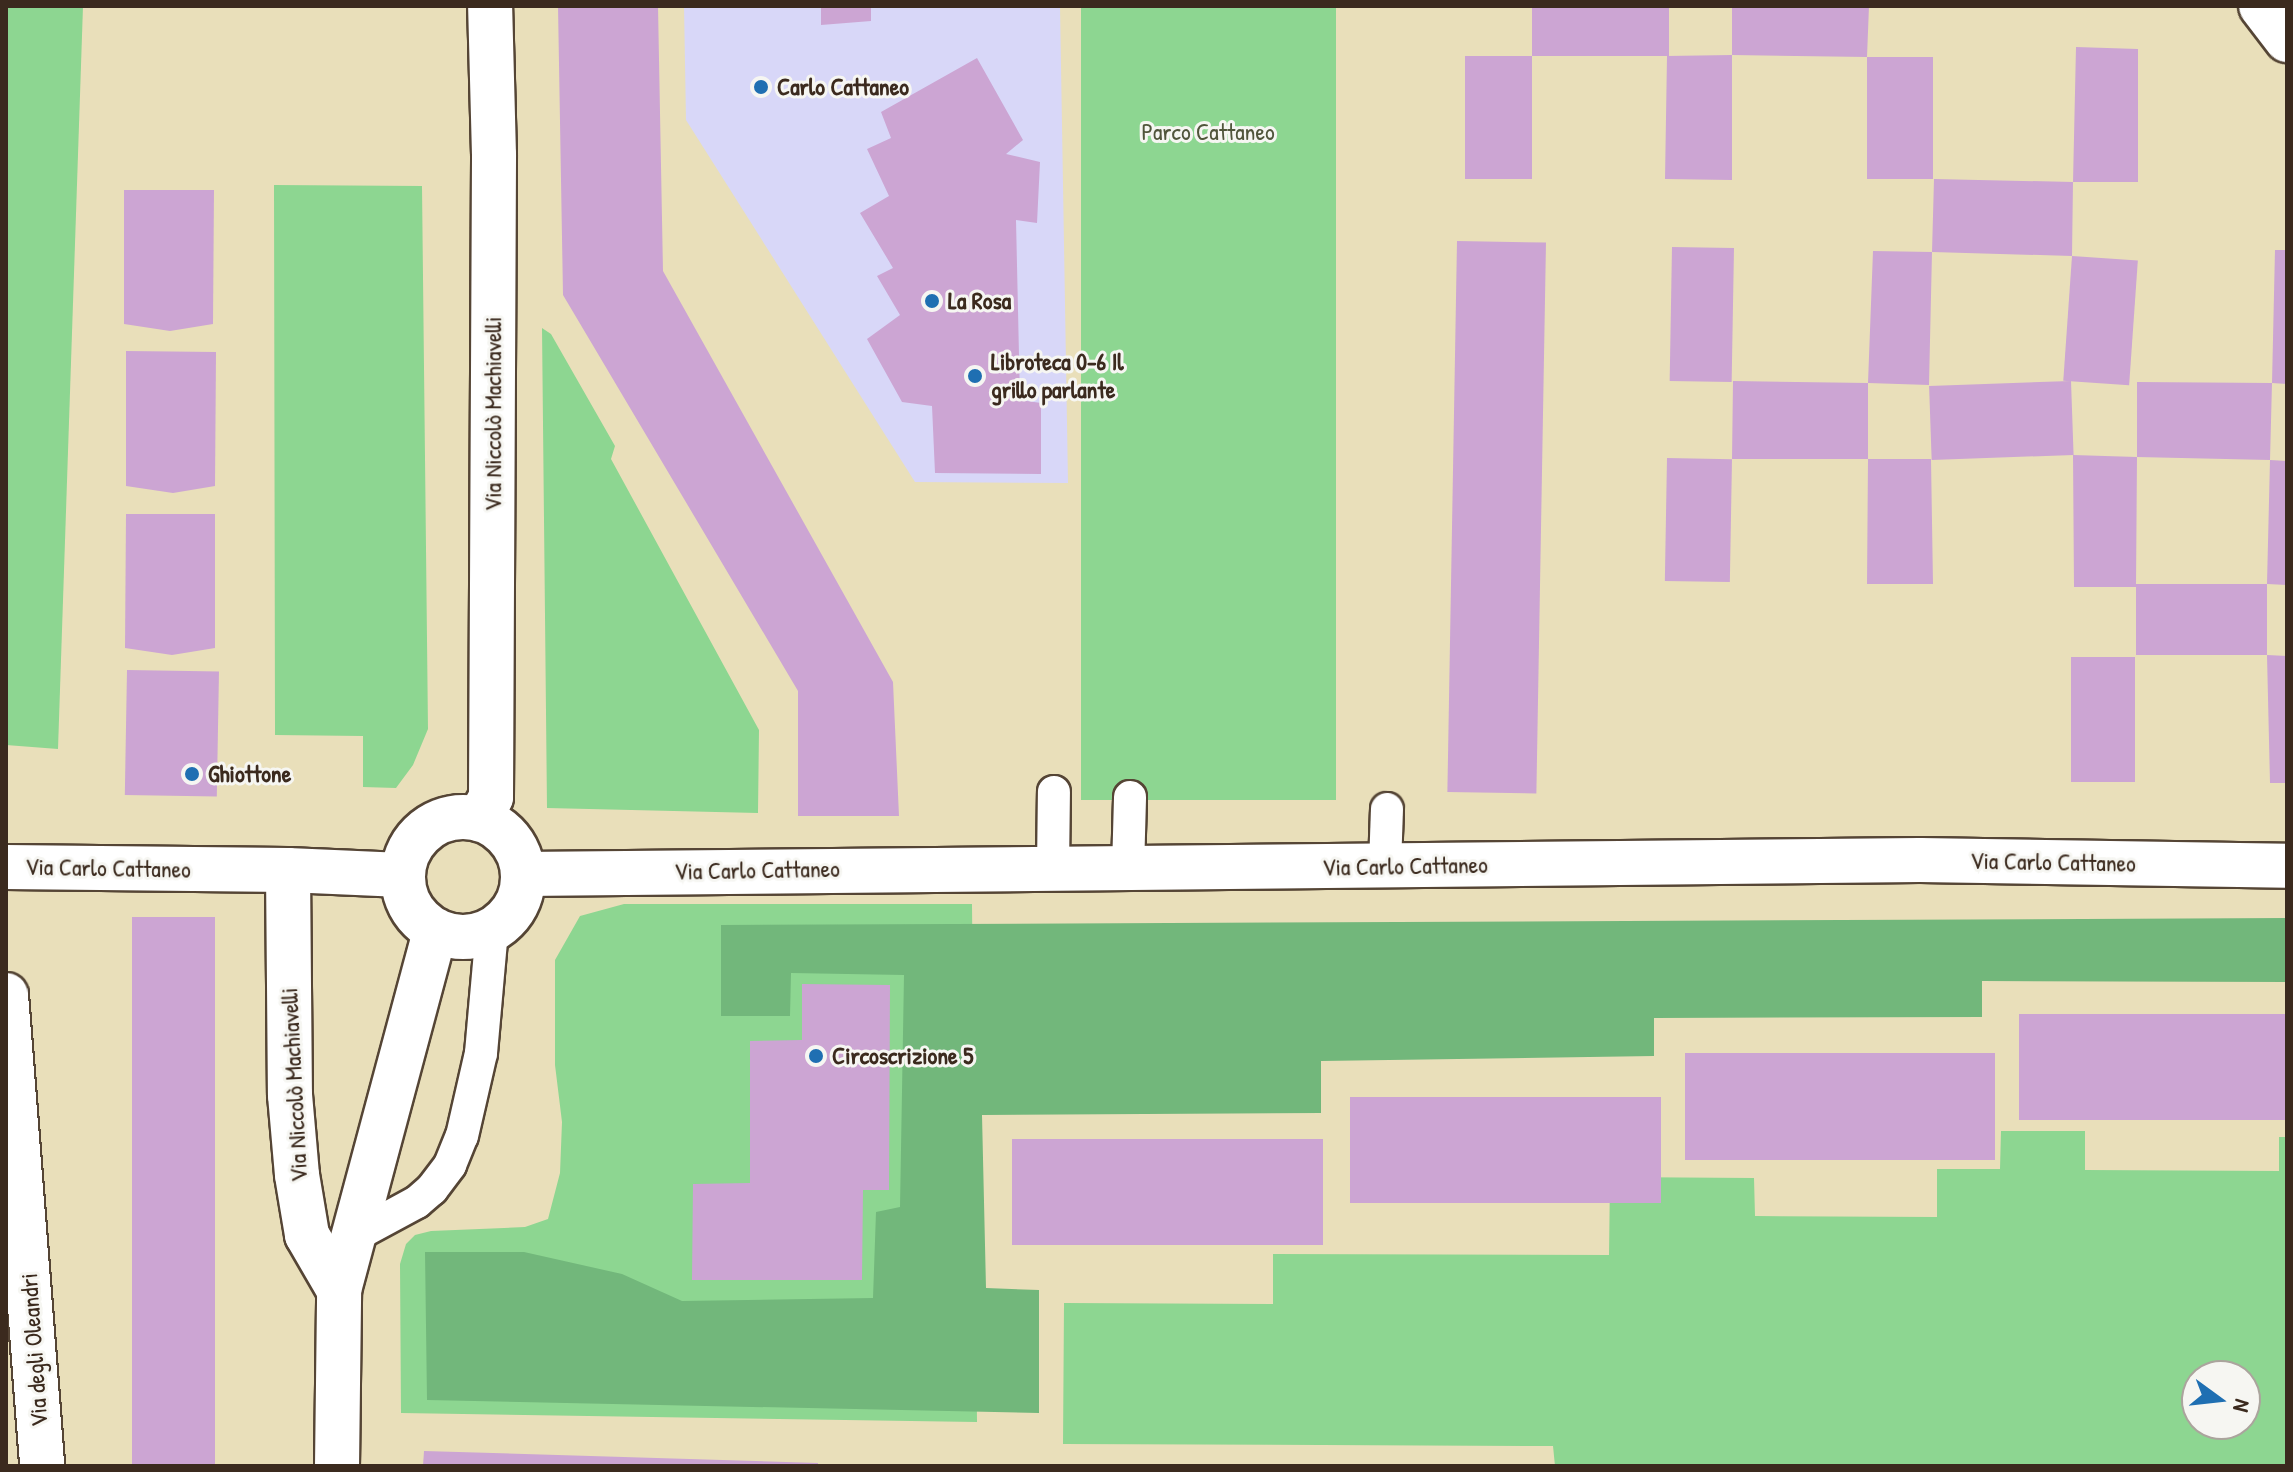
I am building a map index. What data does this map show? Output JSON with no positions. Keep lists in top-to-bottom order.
{
  "streets": {
    "street": ["Via Niccolò Machiavelli", "Via Carlo Cattaneo", "Via degli Oleandri"]
  },
  "crossings": [
    ["Via Niccolò Machiavelli", "Via Carlo Cattaneo"]
  ],
  "parks": ["Parco Cattaneo"],
  "places": [
    "Carlo Cattaneo",
    "La Rosa",
    "Libroteca 0-6 Il grillo parlante",
    "Ghiottone",
    "Circoscrizione 5"
  ],
  "north": "right"
}
